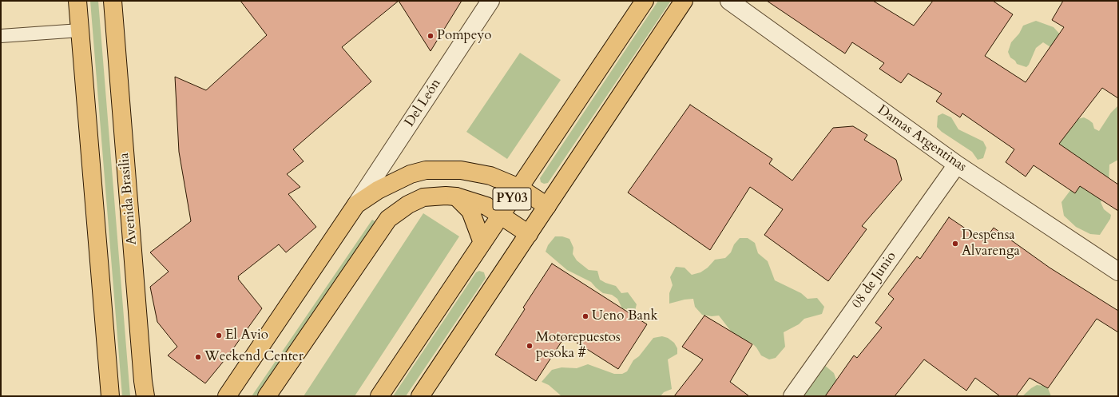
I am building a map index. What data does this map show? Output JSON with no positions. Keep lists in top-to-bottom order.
{
  "streets": {
    "main road": ["Avenida Brasilia", "PY03"],
    "street": ["Del León", "Damas Argentinas", "08 de Junio"]
  },
  "crossings": [
    ["Damas Argentinas", "08 de Junio"]
  ],
  "places": [
    "Pompeyo",
    "Despensa Alvarenga",
    "Ueno Bank",
    "El Avio",
    "Motorepuestos pesoka #",
    "Weekend Center"
  ]
}
